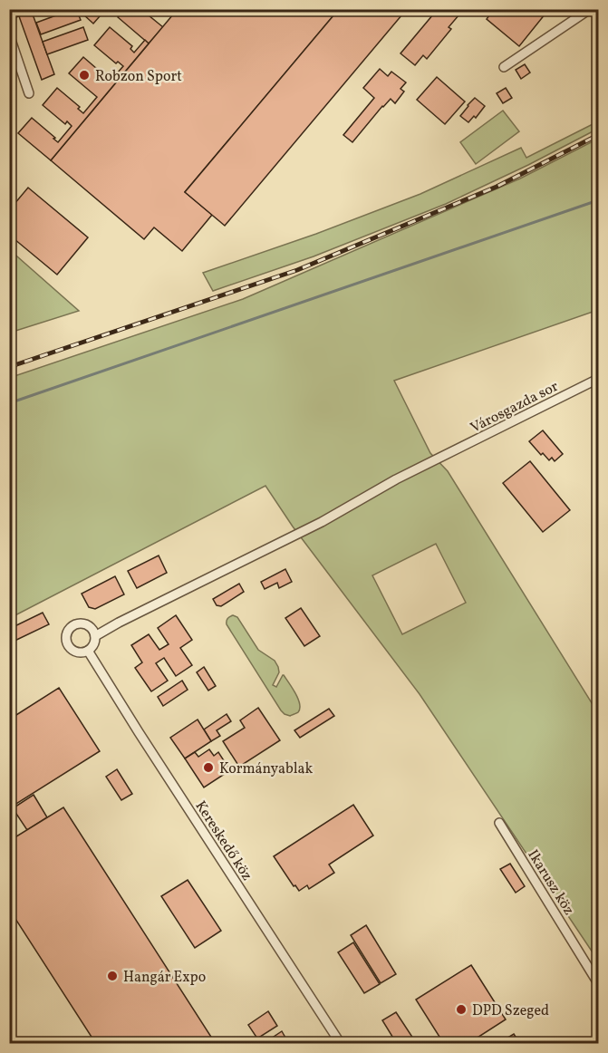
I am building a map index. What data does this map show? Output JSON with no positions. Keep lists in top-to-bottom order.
{
  "streets": {
    "street": ["Városgazda sor", "Kereskedő köz", "Ikarusz köz"]
  },
  "crossings": [
    ["Városgazda sor", "Kereskedő köz"]
  ],
  "places": [
    "Robzon Sport",
    "Kormányablak",
    "Hangár Expo",
    "DPD Szeged"
  ]
}
